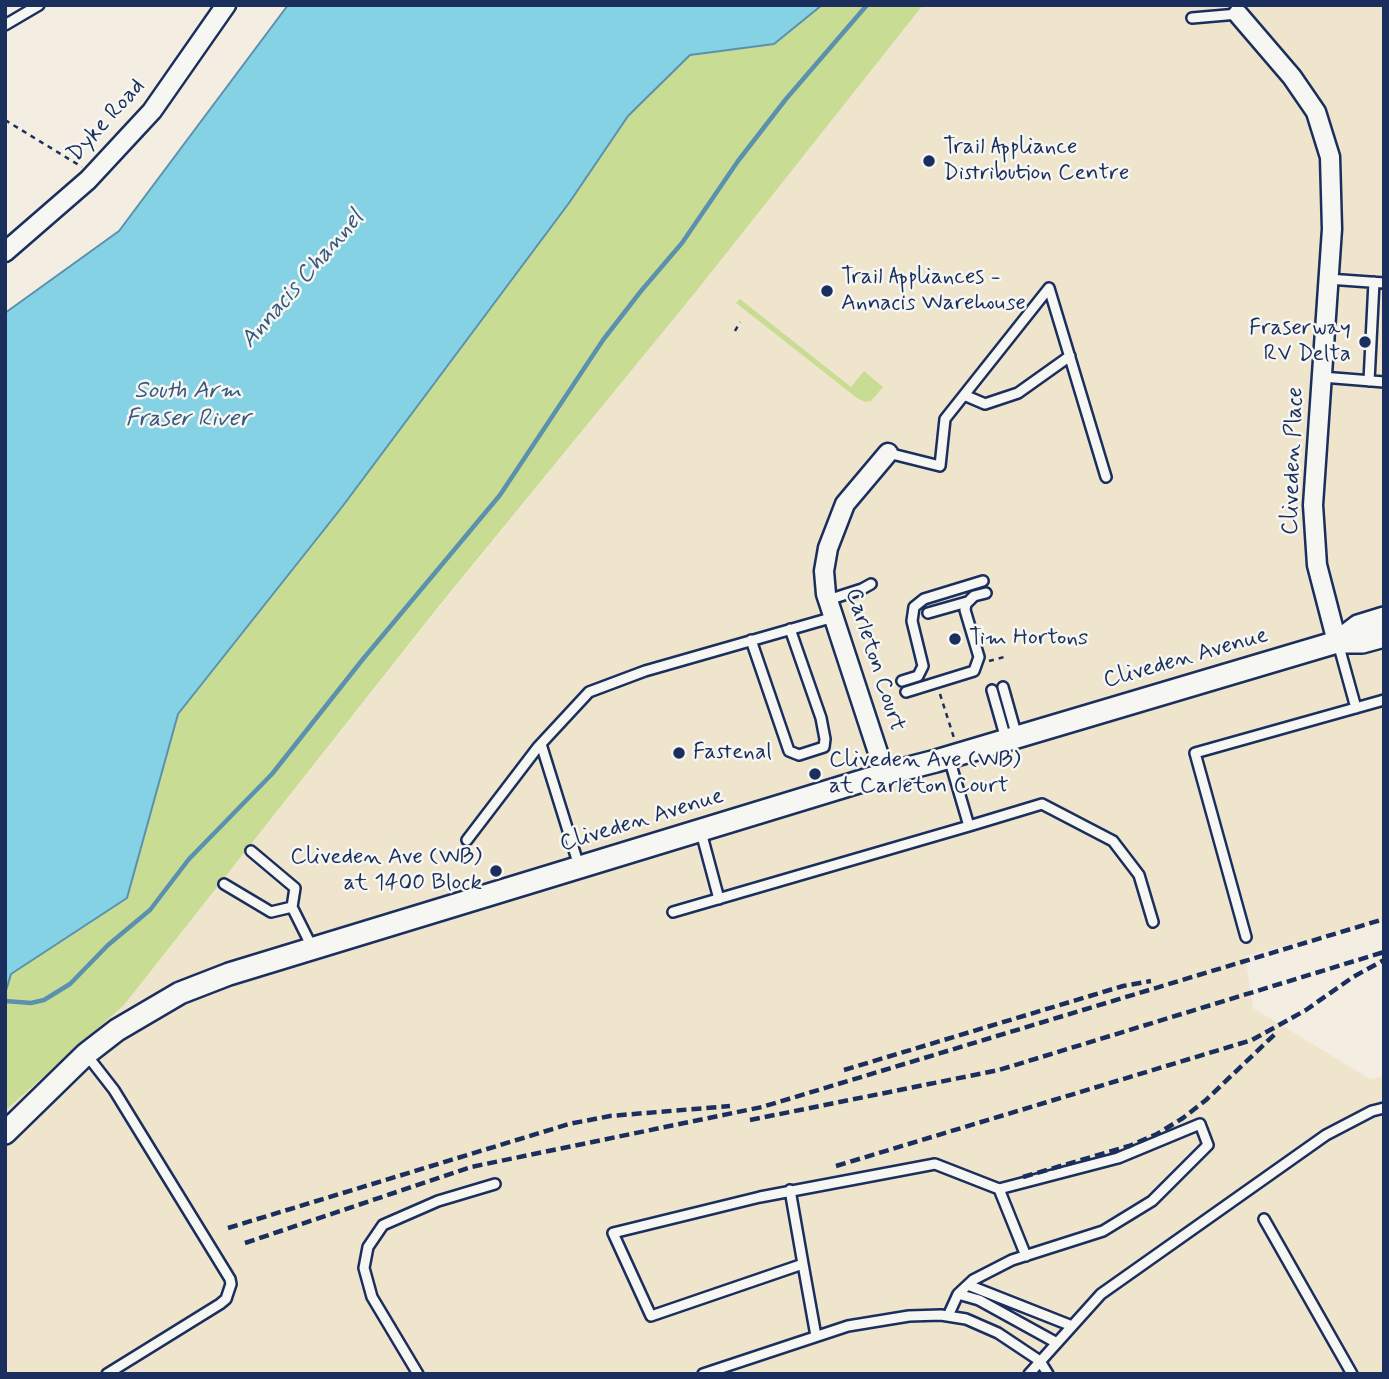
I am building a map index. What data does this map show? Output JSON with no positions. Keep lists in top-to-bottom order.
{
  "streets": {
    "street": [
      "Dyke Road",
      "Cliveden Place",
      "Cliveden Avenue",
      "Carleton Court"
    ]
  },
  "crossings": [
    ["Cliveden Place", "Cliveden Avenue"],
    ["Cliveden Avenue", "Carleton Court"]
  ],
  "water": ["Annacis Channel", "South Arm Fraser River"],
  "places": [
    "Trail Appliance Distribution Centre",
    "Trail Appliances - Annacis Warehouse",
    "Fraserway RV Delta",
    "Tim Hortons",
    "Fastenal",
    "Cliveden Ave (WB) at Carleton Court",
    "Cliveden Ave (WB) at 1400 Block"
  ]
}
